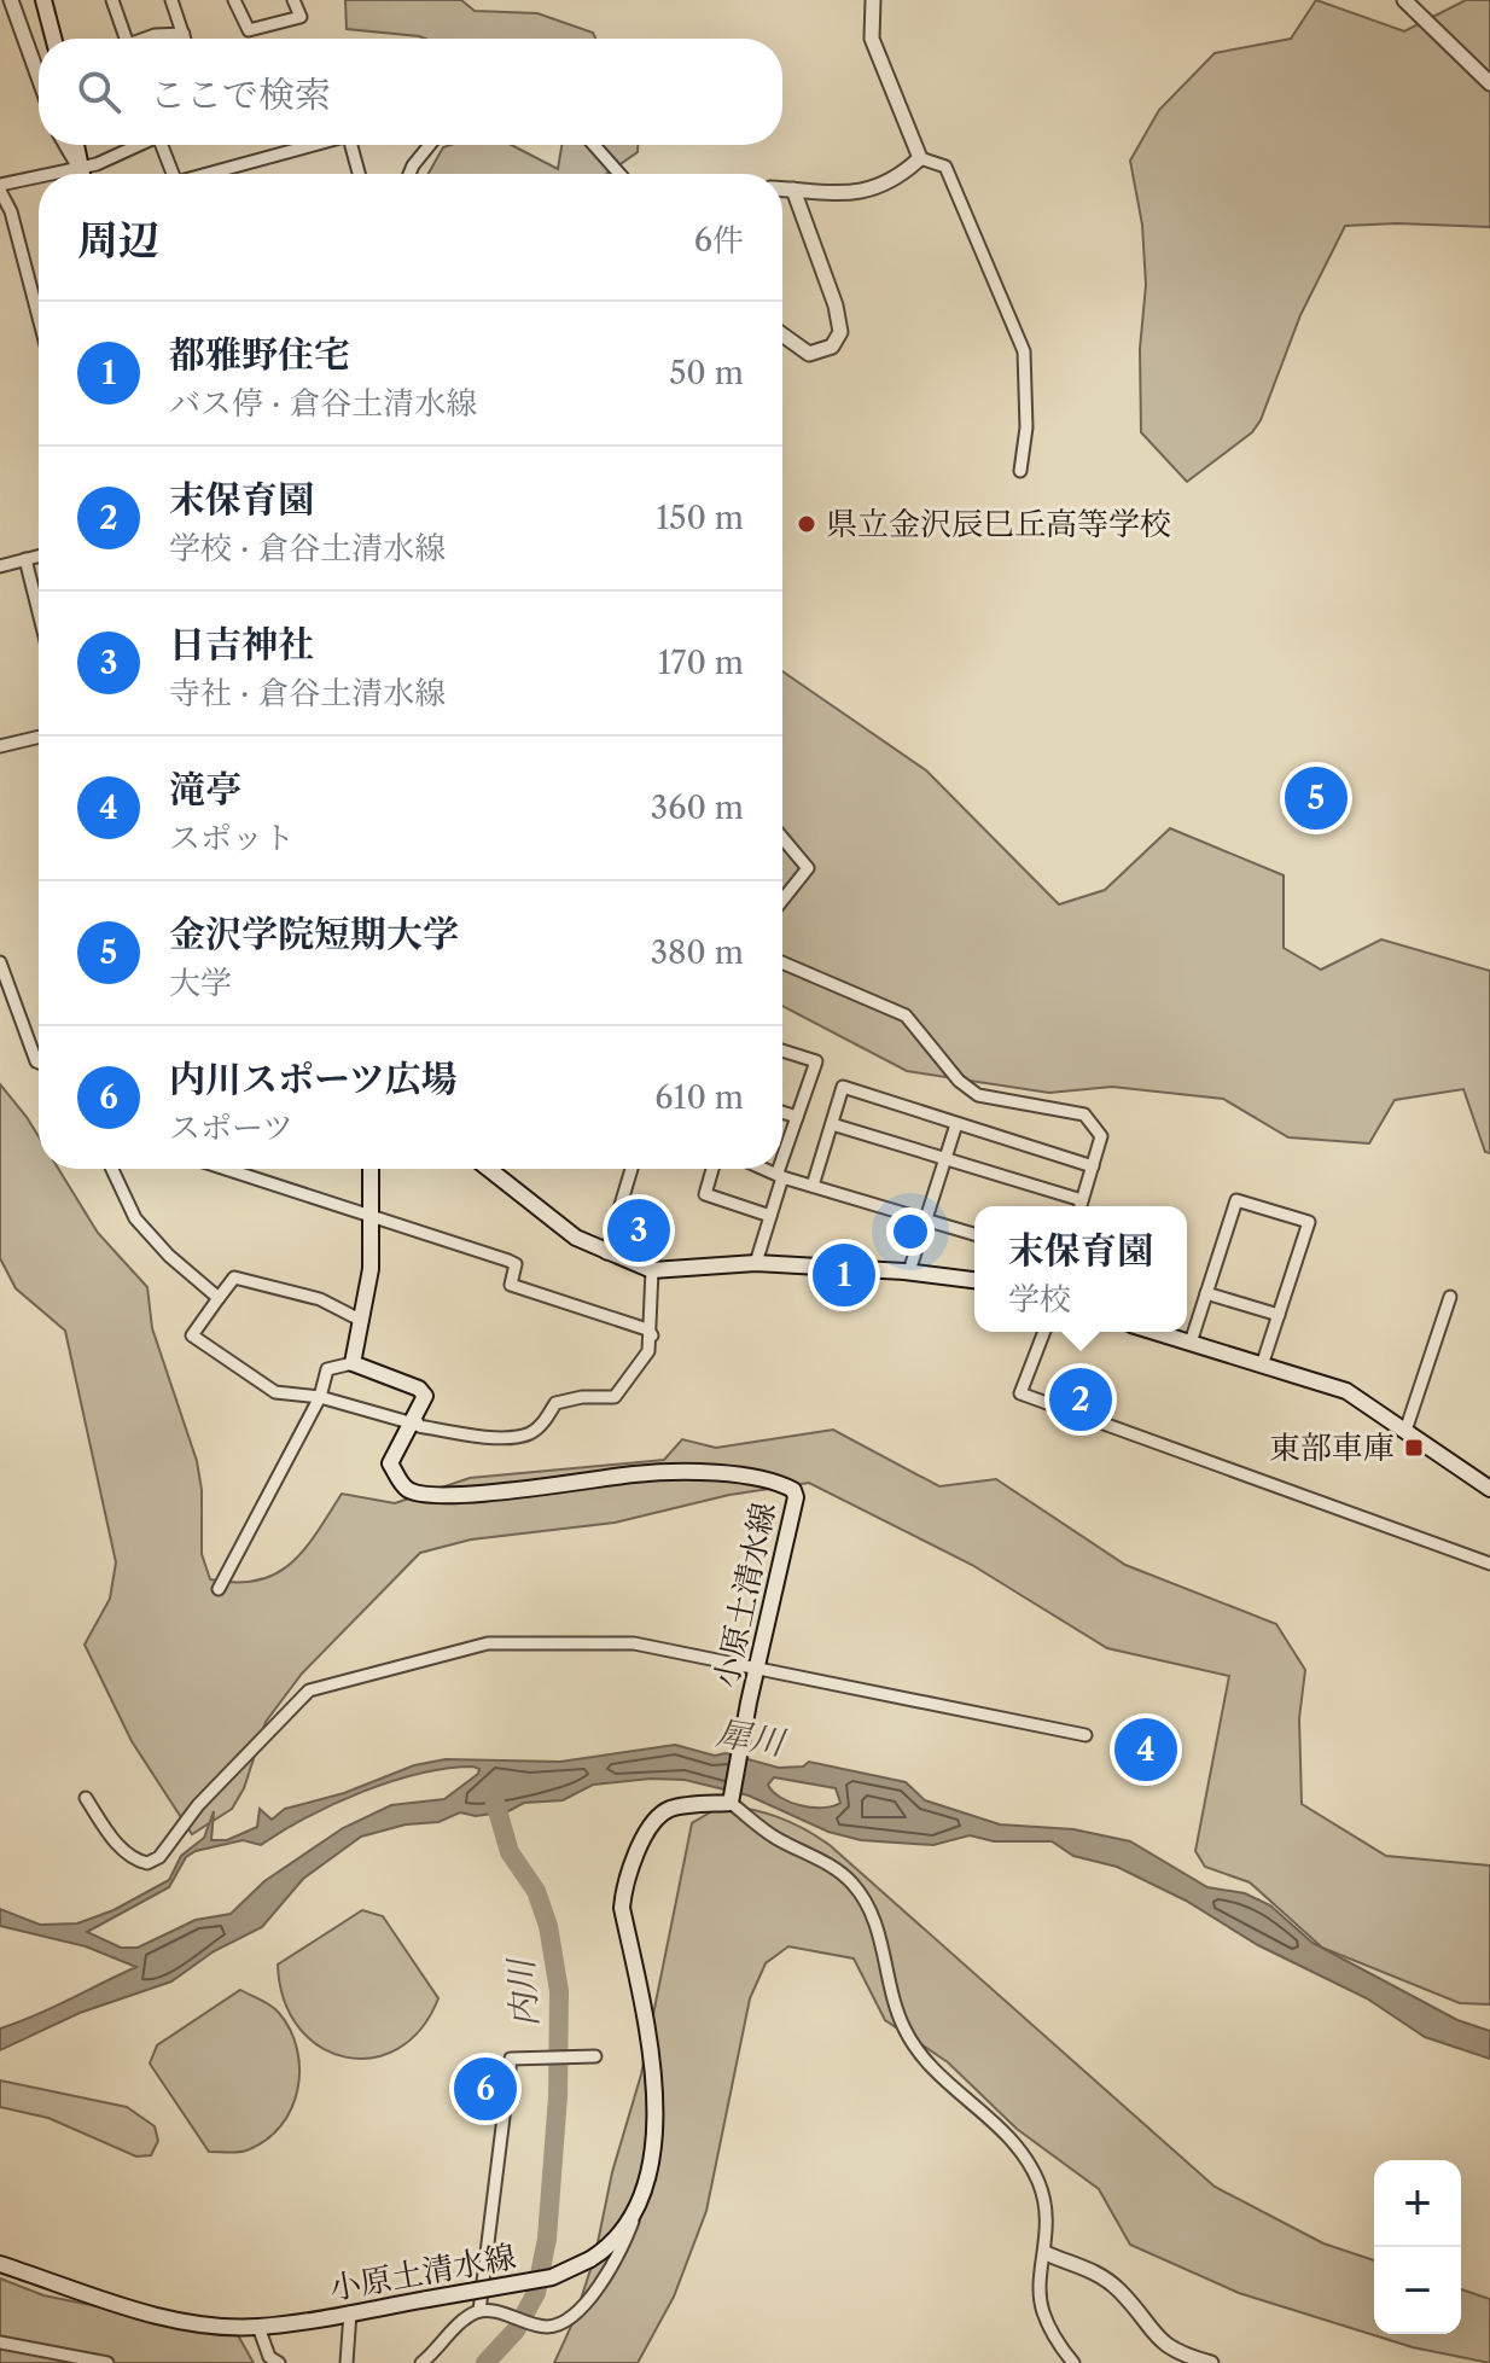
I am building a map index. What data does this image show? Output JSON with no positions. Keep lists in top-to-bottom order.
{
  "streets": {
    "main road": ["小原土清水線"]
  },
  "water": ["犀川", "内川"],
  "places": {
    "other": ["県立金沢辰巳丘高等学校"],
    "transit": ["東部車庫"]
  },
  "page": {
    "search": "ここで検索",
    "heading": ["周辺", "6件"],
    "list": [
      {
        "mark": "1",
        "name": "都雅野住宅",
        "note": "バス停 · 倉谷土清水線",
        "value": "50 m"
      },
      {
        "mark": "2",
        "name": "末保育園",
        "note": "学校 · 倉谷土清水線",
        "value": "150 m"
      },
      {
        "mark": "3",
        "name": "日吉神社",
        "note": "寺社 · 倉谷土清水線",
        "value": "170 m"
      },
      {
        "mark": "4",
        "name": "滝亭",
        "note": "スポット",
        "value": "360 m"
      },
      {
        "mark": "5",
        "name": "金沢学院短期大学",
        "note": "大学",
        "value": "380 m"
      },
      {
        "mark": "6",
        "name": "内川スポーツ広場",
        "note": "スポーツ",
        "value": "610 m"
      }
    ],
    "pins": [
      "5",
      "3",
      "1",
      "2",
      "4",
      "6"
    ],
    "popup": ["末保育園", "学校"],
    "map_buttons": ["+", "−"]
  }
}
